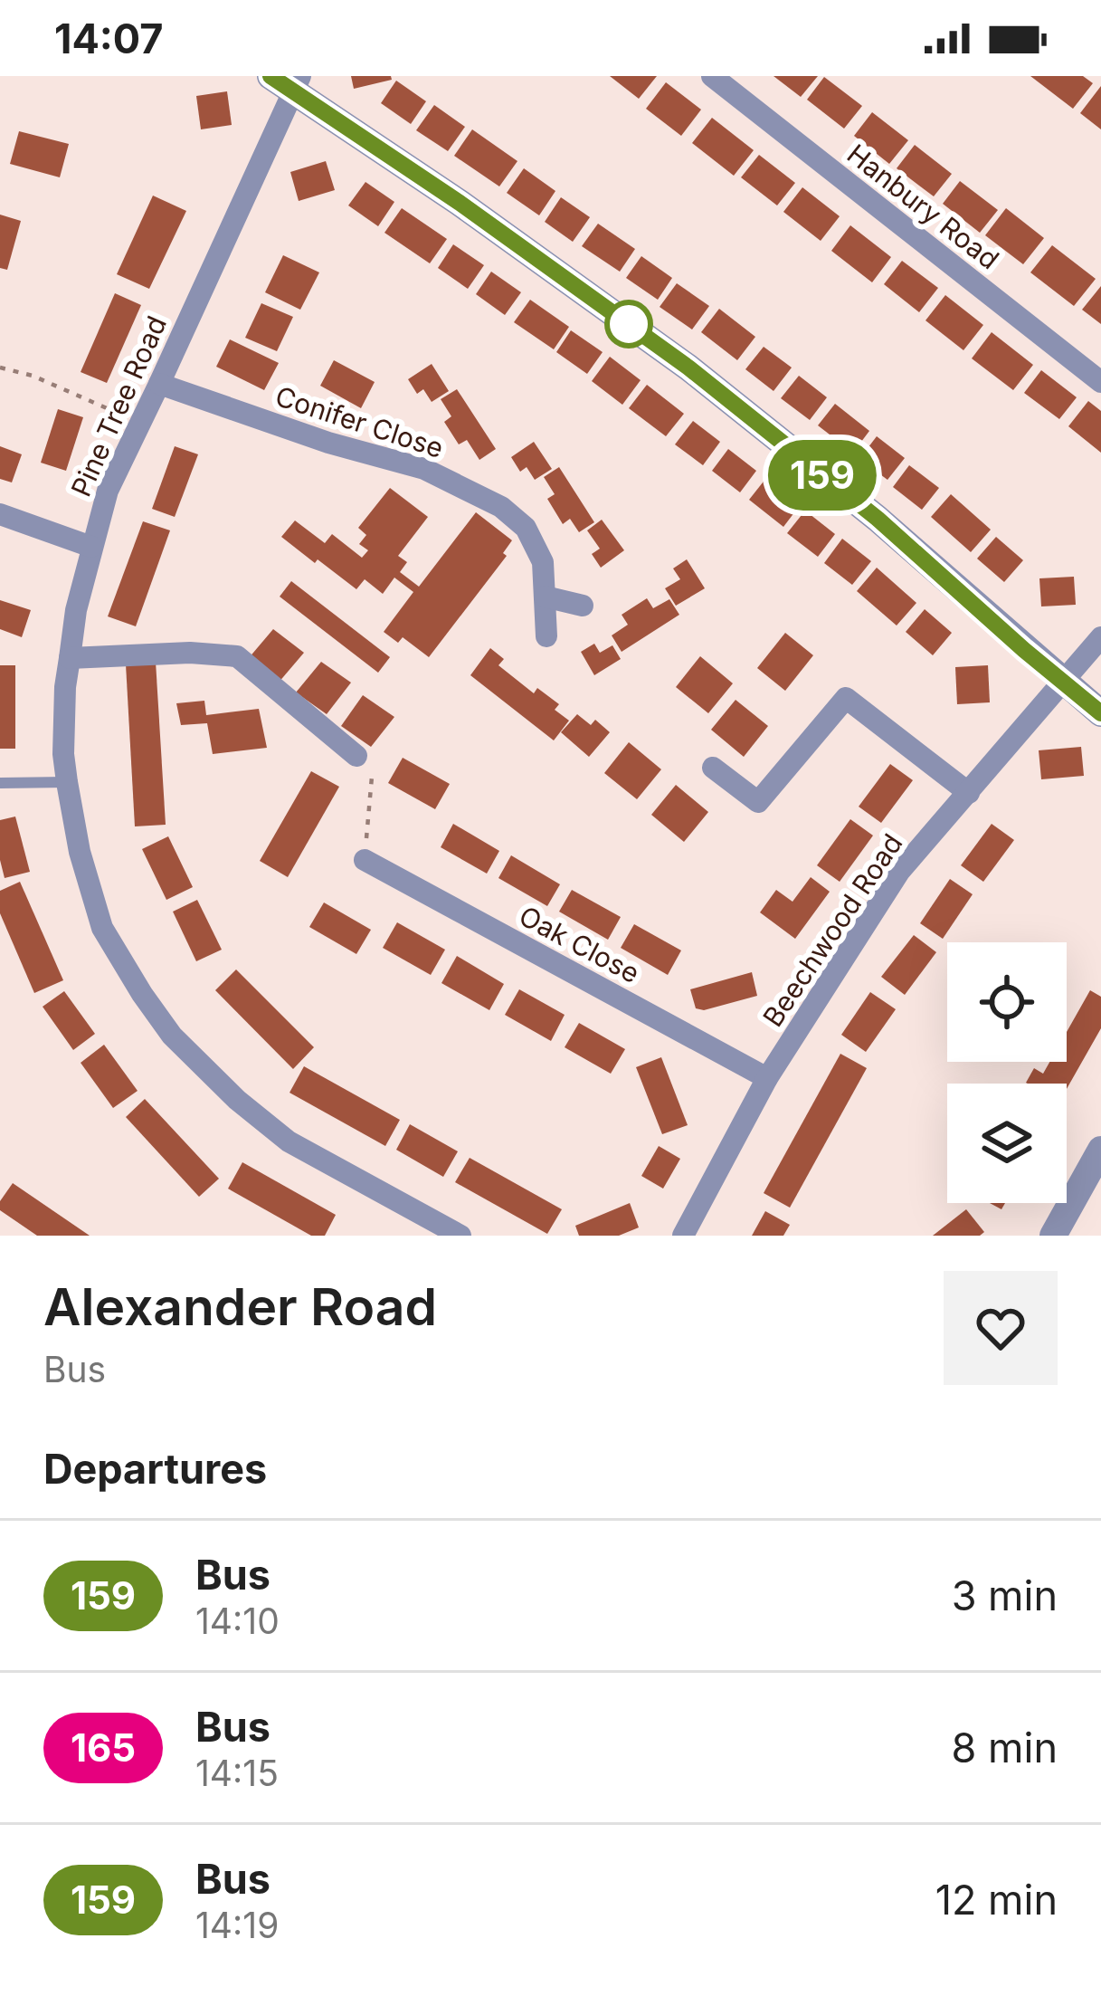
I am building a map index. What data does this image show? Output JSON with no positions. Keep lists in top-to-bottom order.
{
  "streets": {
    "street": [
      "Hanbury Road",
      "Pine Tree Road",
      "Conifer Close",
      "Beechwood Road",
      "Oak Close"
    ]
  },
  "crossings": [
    ["Pine Tree Road", "Conifer Close"],
    ["Beechwood Road", "Oak Close"]
  ],
  "lines": ["bus line 159"],
  "page": {
    "status": "14:07",
    "on_map": "159",
    "heading": [
      ["Alexander Road", "Bus"],
      "Departures"
    ],
    "list": [
      {
        "mark": "159",
        "name": "Bus",
        "note": "14:10",
        "value": "3 min"
      },
      {
        "mark": "165",
        "name": "Bus",
        "note": "14:15",
        "value": "8 min"
      },
      {
        "mark": "159",
        "name": "Bus",
        "note": "14:19",
        "value": "12 min"
      }
    ]
  }
}
